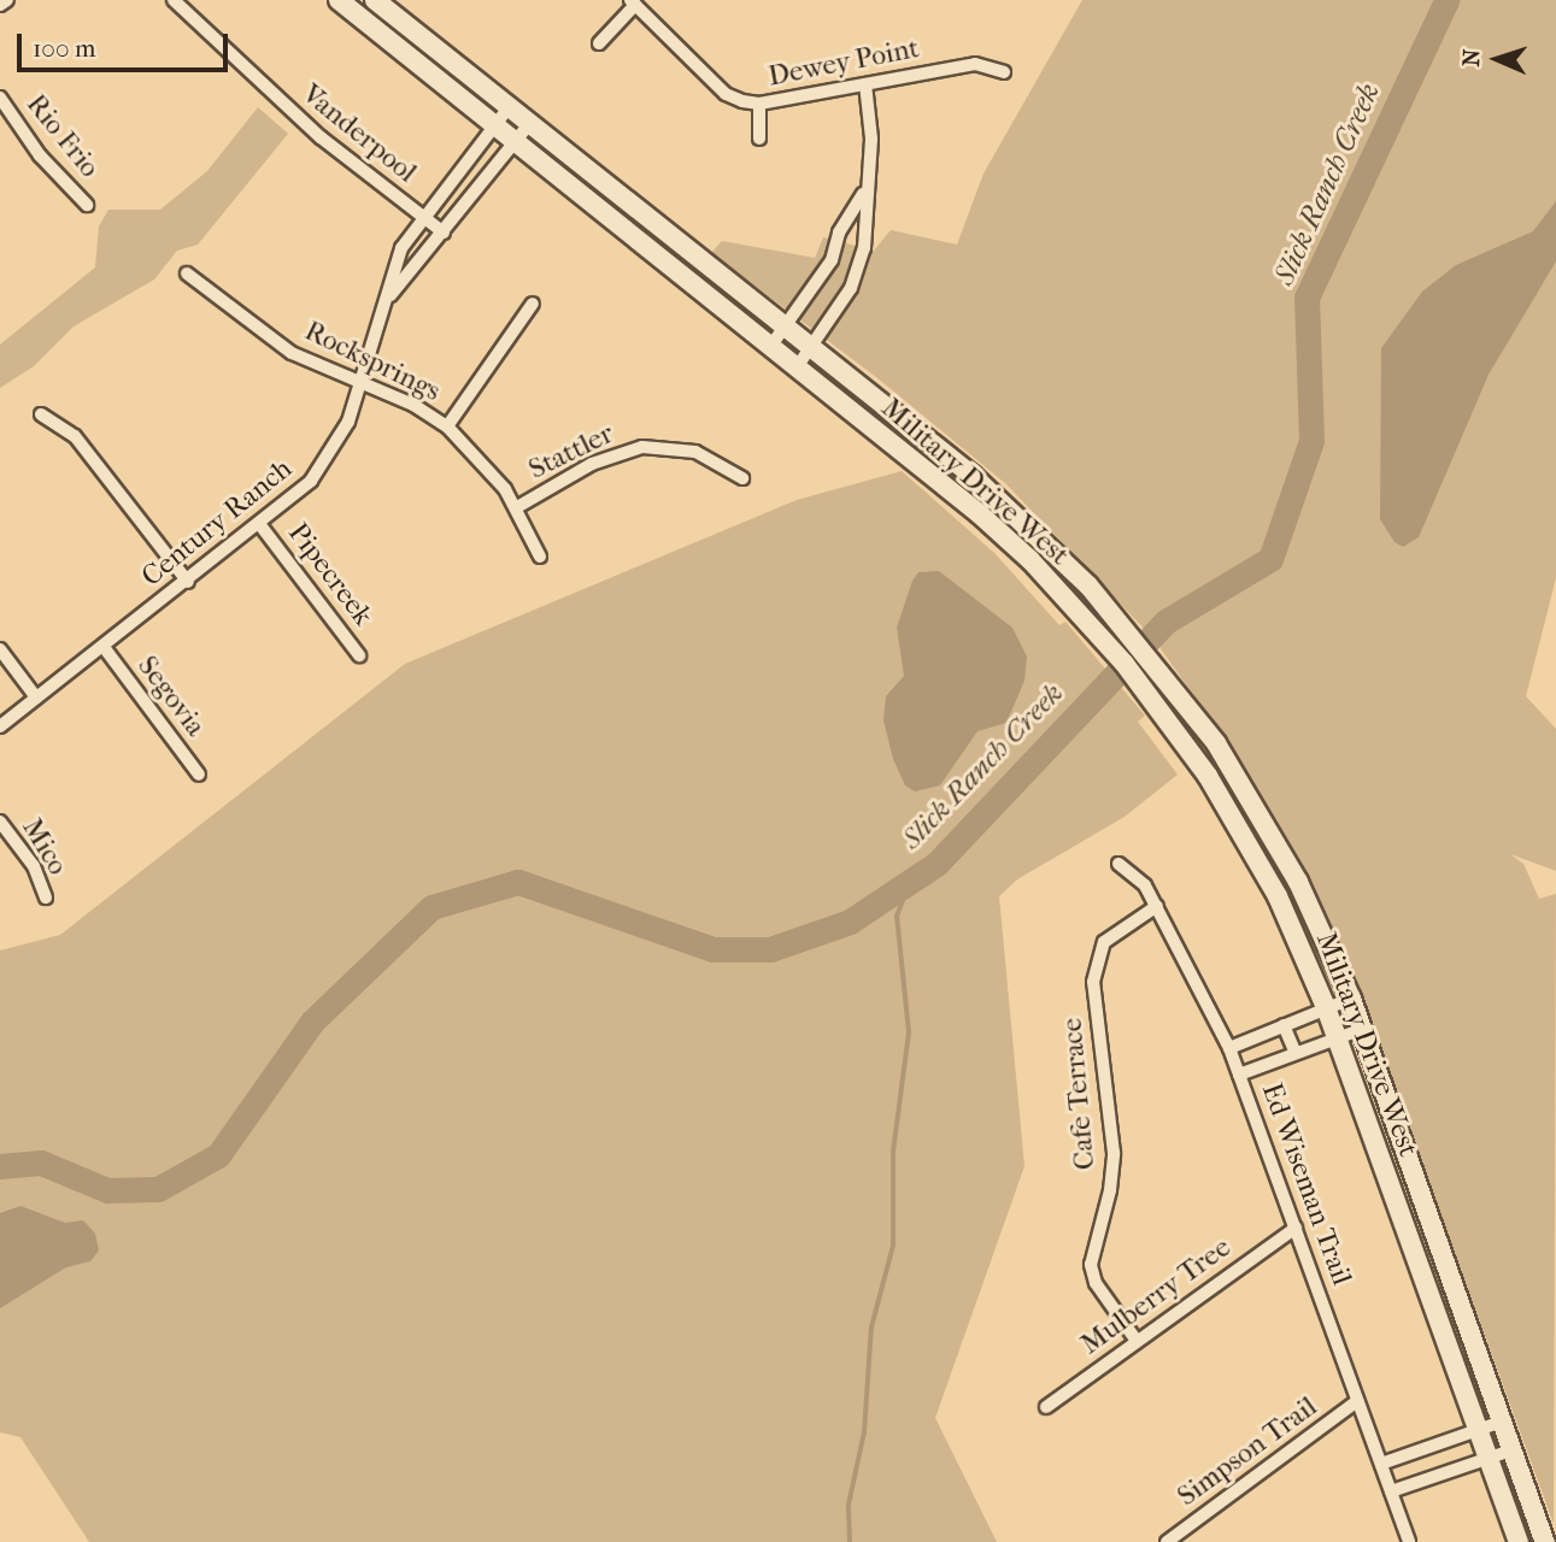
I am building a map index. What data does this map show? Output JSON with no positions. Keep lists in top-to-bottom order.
{
  "streets": {
    "main road": ["Military Drive West"],
    "street": [
      "Dewey Point",
      "Vanderpool",
      "Rio Frio",
      "Rocksprings",
      "Stattler",
      "Century Ranch",
      "Pipecreek",
      "Segovia",
      "Mico",
      "Cafe Terrace",
      "Ed Wiseman Trail",
      "Mulberry Tree",
      "Simpson Trail"
    ]
  },
  "crossings": [
    ["Vanderpool", "Century Ranch"],
    ["Rocksprings", "Stattler"],
    ["Rocksprings", "Century Ranch"],
    ["Military Drive West", "Century Ranch"],
    ["Century Ranch", "Pipecreek"],
    ["Century Ranch", "Segovia"],
    ["Cafe Terrace", "Ed Wiseman Trail"],
    ["Cafe Terrace", "Mulberry Tree"],
    ["Ed Wiseman Trail", "Mulberry Tree"],
    ["Ed Wiseman Trail", "Simpson Trail"]
  ],
  "water": ["Slick Ranch Creek"],
  "scale_bar": "100 m",
  "north": "left"
}
